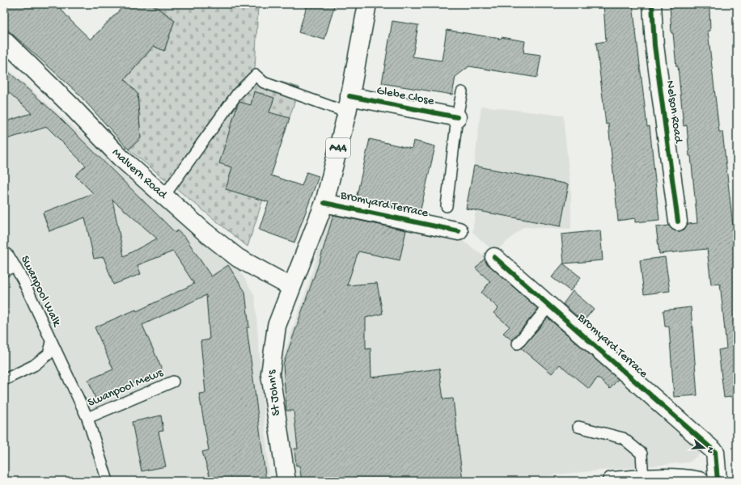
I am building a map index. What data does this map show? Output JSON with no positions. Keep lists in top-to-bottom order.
{
  "streets": {
    "main road": [
      "Glebe Close",
      "Nelson Road",
      "A44",
      "Malvern Road",
      "Bromyard Terrace",
      "St John's"
    ],
    "lane": ["Swanpool Walk", "Swanpool Mews"]
  },
  "crossings": [
    ["Glebe Close", "A44"],
    ["A44", "Malvern Road"],
    ["A44", "Bromyard Terrace"],
    ["A44", "St John's"],
    ["Malvern Road", "St John's"],
    ["Swanpool Walk", "Swanpool Mews"]
  ],
  "north": "right"
}
